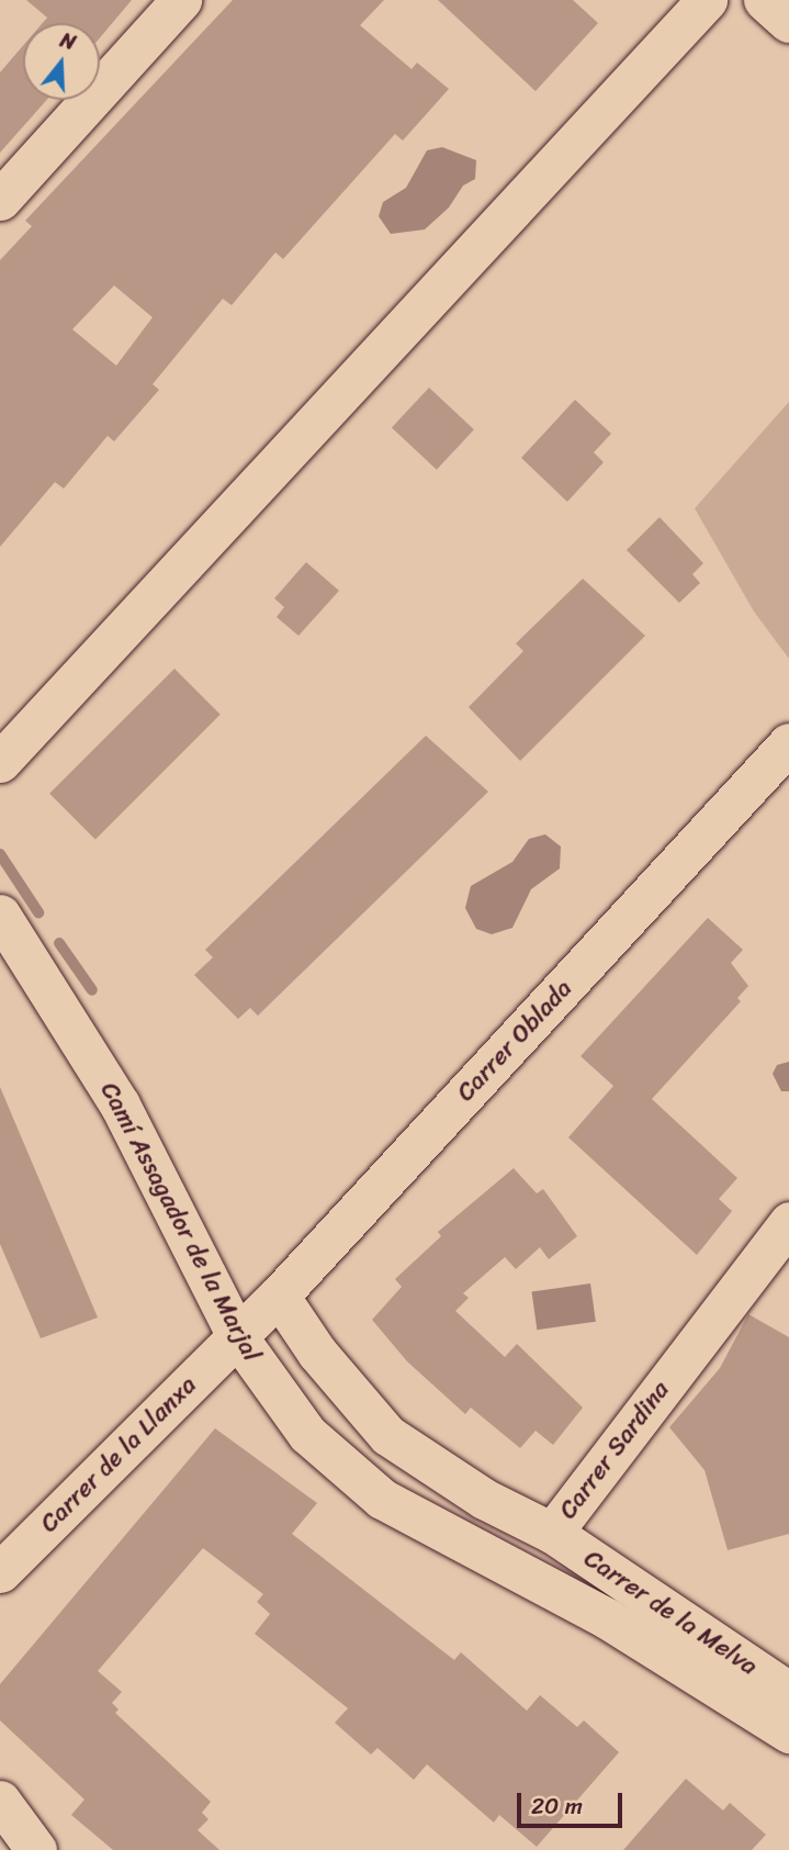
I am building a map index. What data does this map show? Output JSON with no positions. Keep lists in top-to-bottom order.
{
  "streets": {
    "street": [
      "Carrer Oblada",
      "Camí Assagador de la Marjal",
      "Carrer Sardina",
      "Carrer de la Llanxa",
      "Carrer de la Melva"
    ]
  },
  "crossings": [
    ["Carrer Oblada", "Camí Assagador de la Marjal"],
    ["Carrer Oblada", "Carrer Sardina"],
    ["Carrer Oblada", "Carrer de la Llanxa"],
    ["Camí Assagador de la Marjal", "Carrer de la Llanxa"],
    ["Carrer Sardina", "Carrer de la Melva"]
  ],
  "scale_bar": "20 m",
  "north": "top"
}
